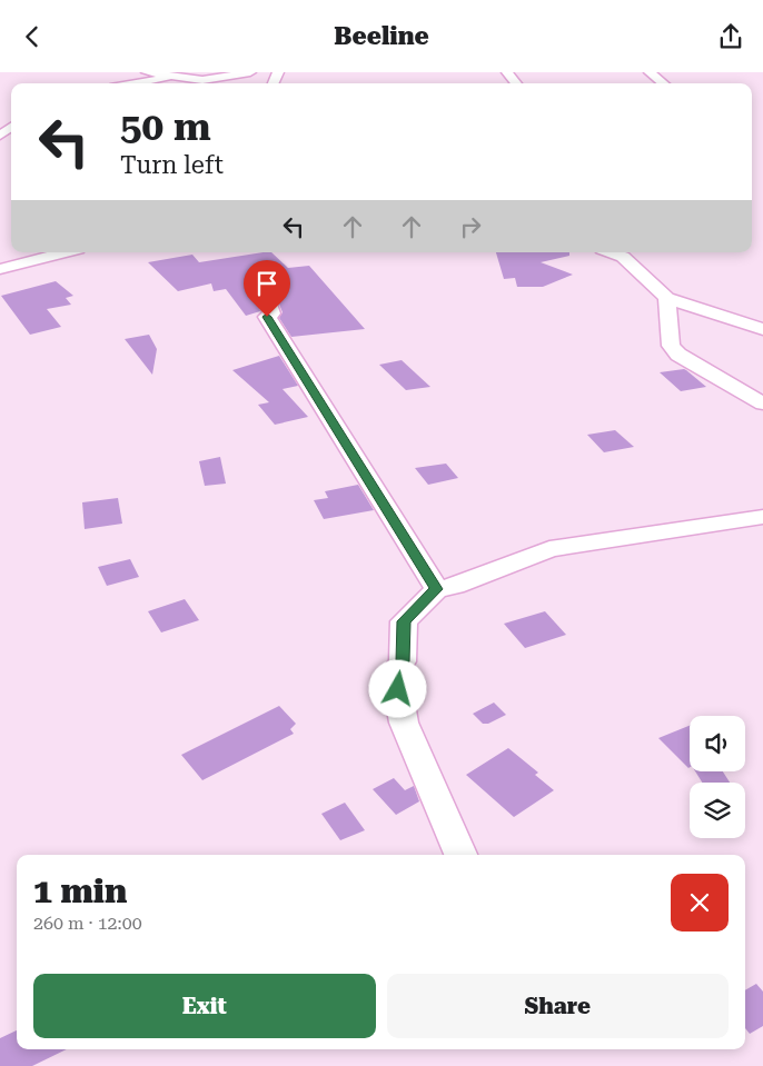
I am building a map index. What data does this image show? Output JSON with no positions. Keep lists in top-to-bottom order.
{
  "page": {
    "header": "Beeline",
    "turn": ["50 m", "Turn left"],
    "heading": ["1 min", "260 m · 12:00"],
    "buttons": ["Exit", "Share"]
  }
}
